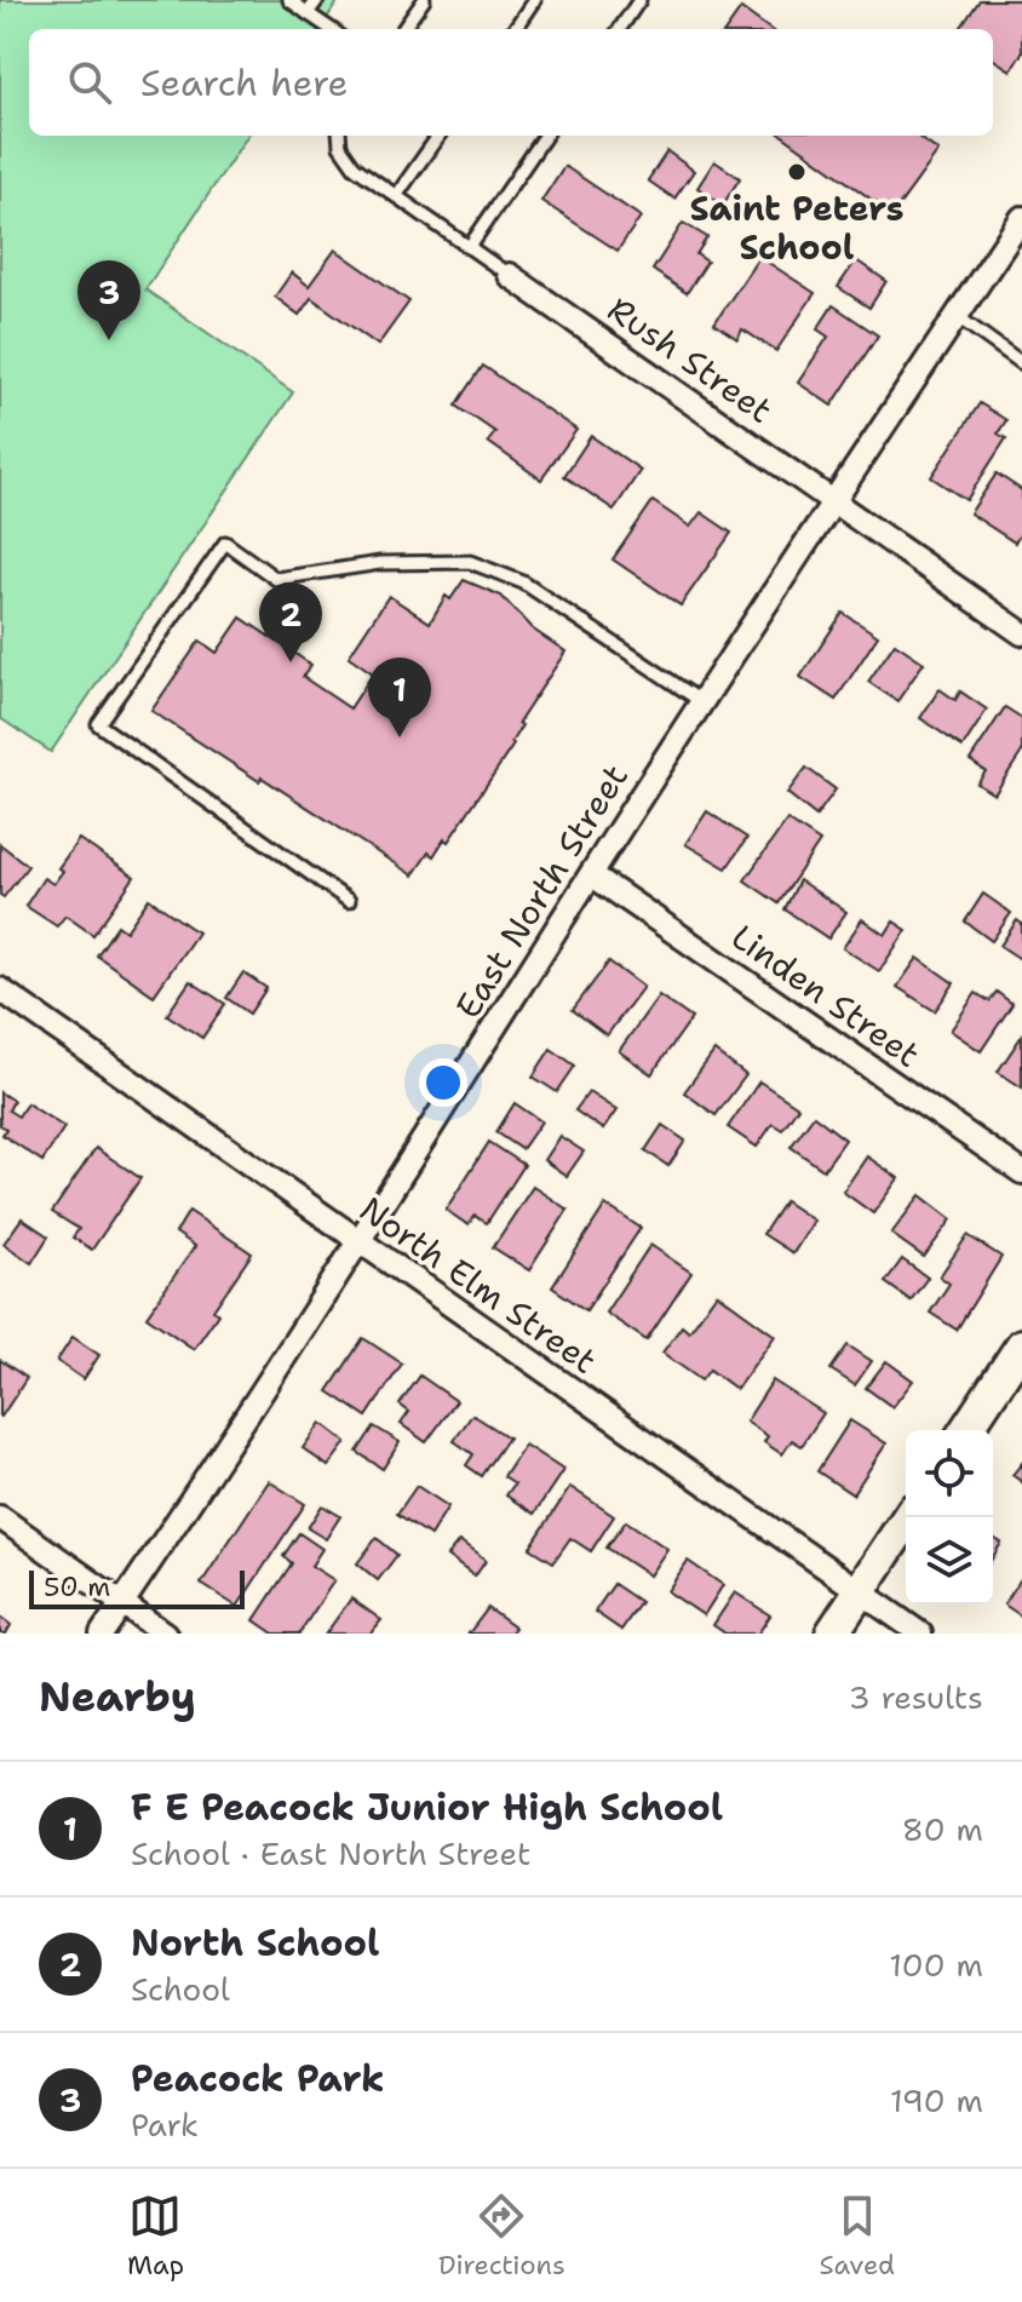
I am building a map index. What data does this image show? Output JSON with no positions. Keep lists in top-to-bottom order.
{
  "streets": {
    "street": [
      "Rush Street",
      "East North Street",
      "Linden Street",
      "North Elm Street"
    ]
  },
  "crossings": [
    ["Rush Street", "East North Street"],
    ["East North Street", "Linden Street"],
    ["East North Street", "North Elm Street"]
  ],
  "places": ["Saint Peters School"],
  "scale_bar": "50 m",
  "page": {
    "search": "Search here",
    "pins": ["3", "2", "1"],
    "scale": "50 m",
    "heading": ["Nearby", "3 results"],
    "list": [
      {
        "mark": "1",
        "name": "F E Peacock Junior High School",
        "note": "School · East North Street",
        "value": "80 m"
      },
      {
        "mark": "2",
        "name": "North School",
        "note": "School",
        "value": "100 m"
      },
      {
        "mark": "3",
        "name": "Peacock Park",
        "note": "Park",
        "value": "190 m"
      }
    ],
    "nav": ["Map", "Directions", "Saved"]
  }
}
